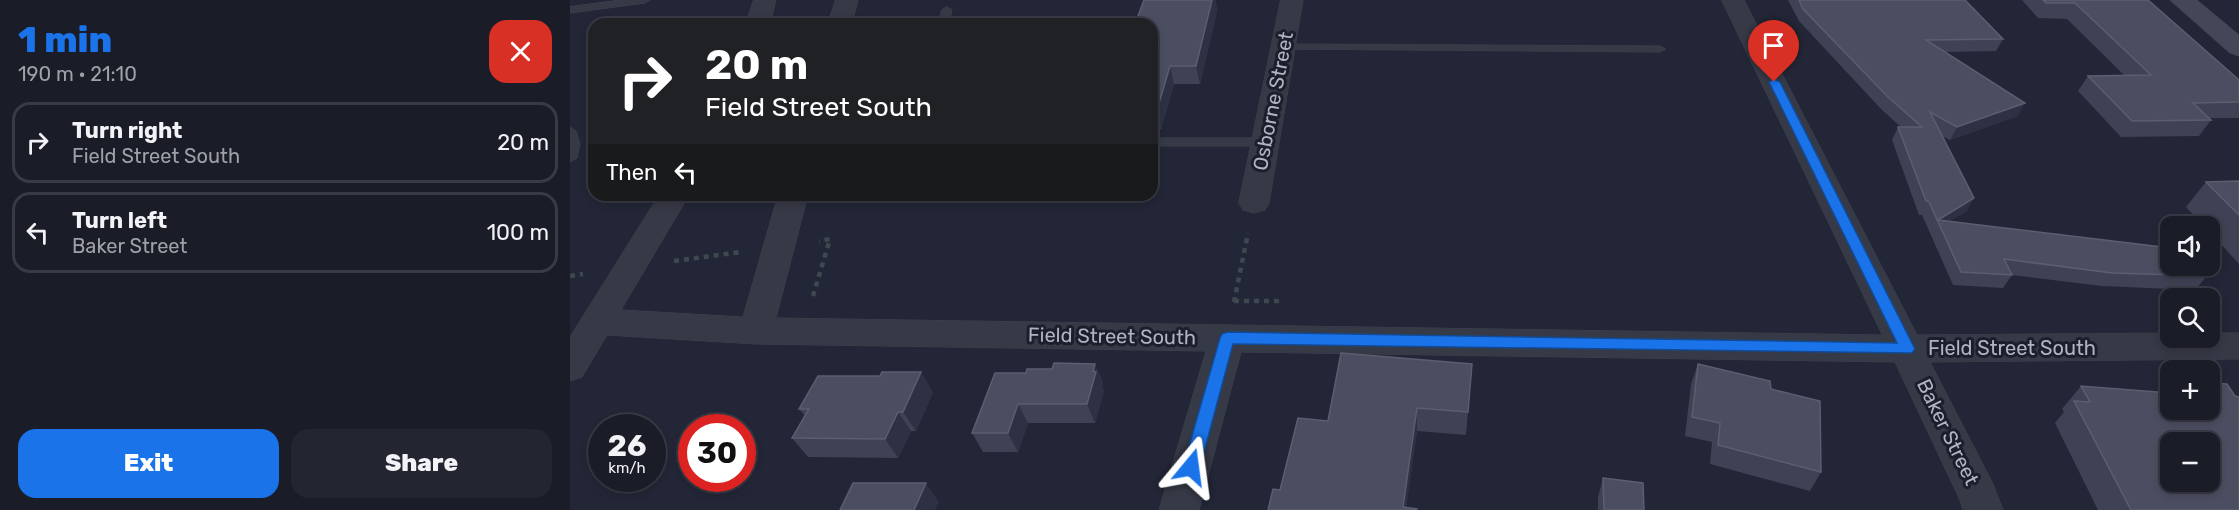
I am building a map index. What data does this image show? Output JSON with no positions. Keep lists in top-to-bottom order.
{
  "streets": {
    "street": ["Osborne Street", "Field Street South", "Baker Street"]
  },
  "crossings": [
    ["Field Street South", "Baker Street"]
  ],
  "page": {
    "heading": ["1 min", "190 m · 21:10"],
    "turn": ["20 m", "Field Street South"],
    "list": [
      {
        "name": "Turn right",
        "note": "Field Street South",
        "value": "20 m"
      },
      {
        "name": "Turn left",
        "note": "Baker Street",
        "value": "100 m"
      }
    ],
    "then": "Then",
    "map_buttons": ["+", "−"],
    "speed": "26 km/h",
    "limit": "30",
    "buttons": ["Exit", "Share"]
  }
}
